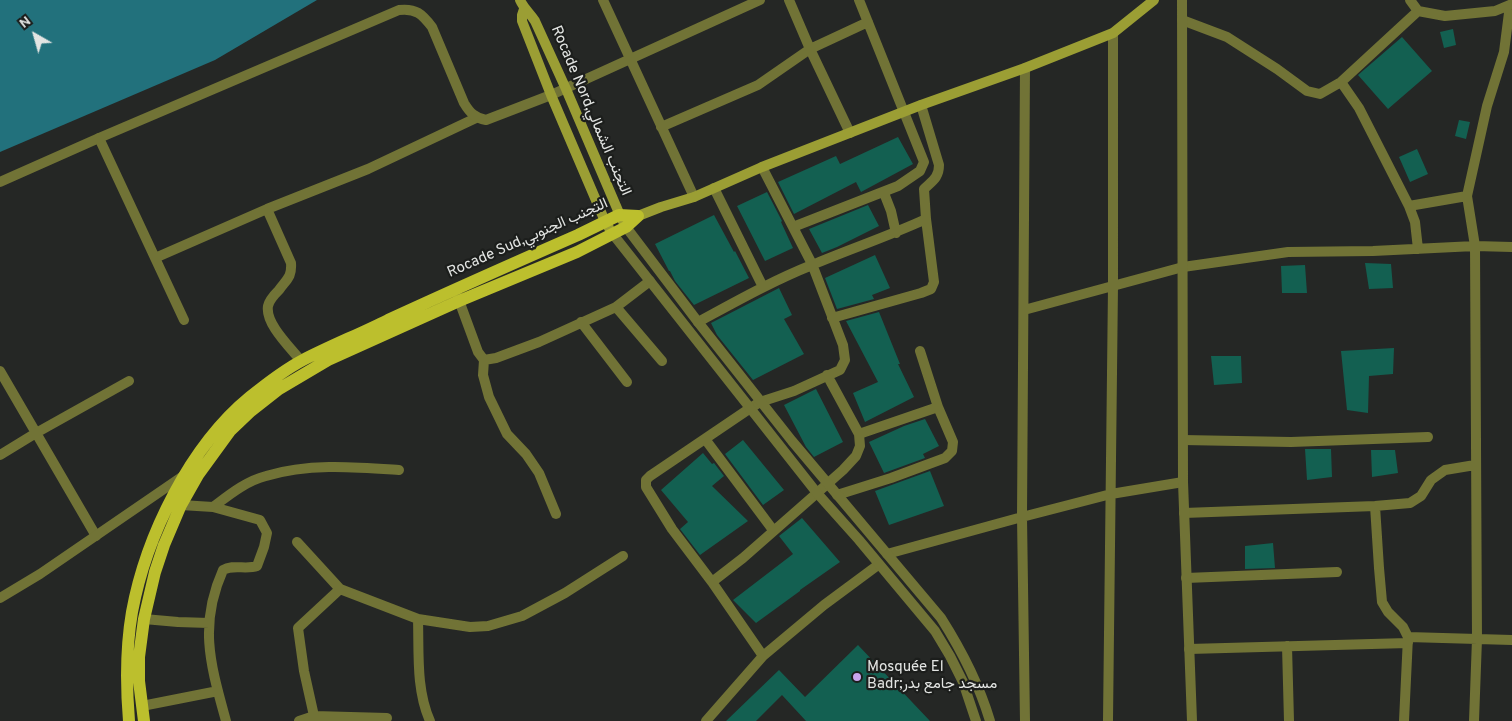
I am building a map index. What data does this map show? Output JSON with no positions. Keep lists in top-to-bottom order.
{
  "streets": {
    "main road": ["Rocade Nord,التجنب الشمالي", "Rocade Sud,التجنب الجنوبي"]
  },
  "crossings": [
    ["Rocade Nord,التجنب الشمالي", "Rocade Sud,التجنب الجنوبي"]
  ],
  "places": ["Mosquée El Badr;مسجد جامع بدر"],
  "north": "top left"
}
